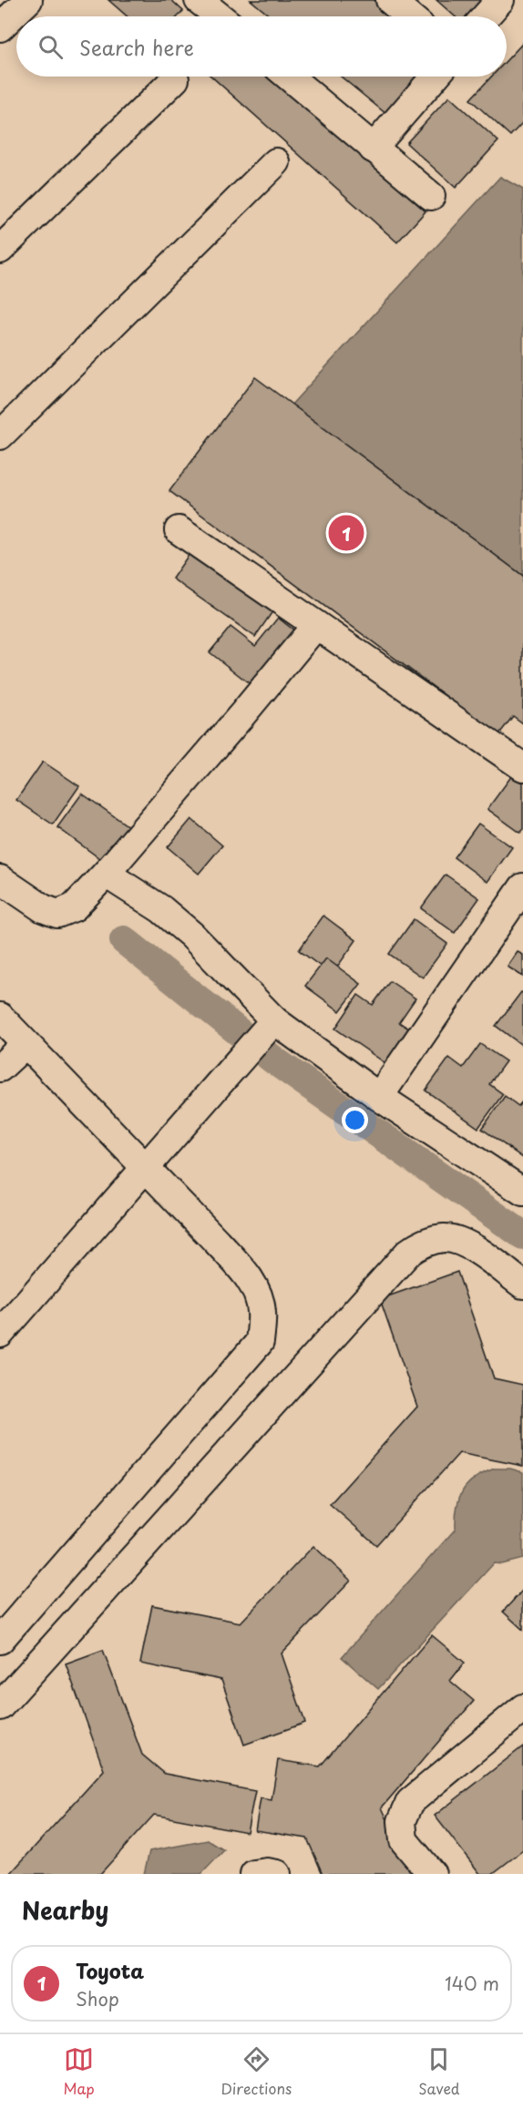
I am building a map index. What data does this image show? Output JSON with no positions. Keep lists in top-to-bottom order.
{
  "page": {
    "search": "Search here",
    "pins": "1",
    "heading": "Nearby",
    "list": [
      {
        "mark": "1",
        "name": "Toyota",
        "note": "Shop",
        "value": "140 m"
      }
    ],
    "nav": ["Map", "Directions", "Saved"]
  }
}
